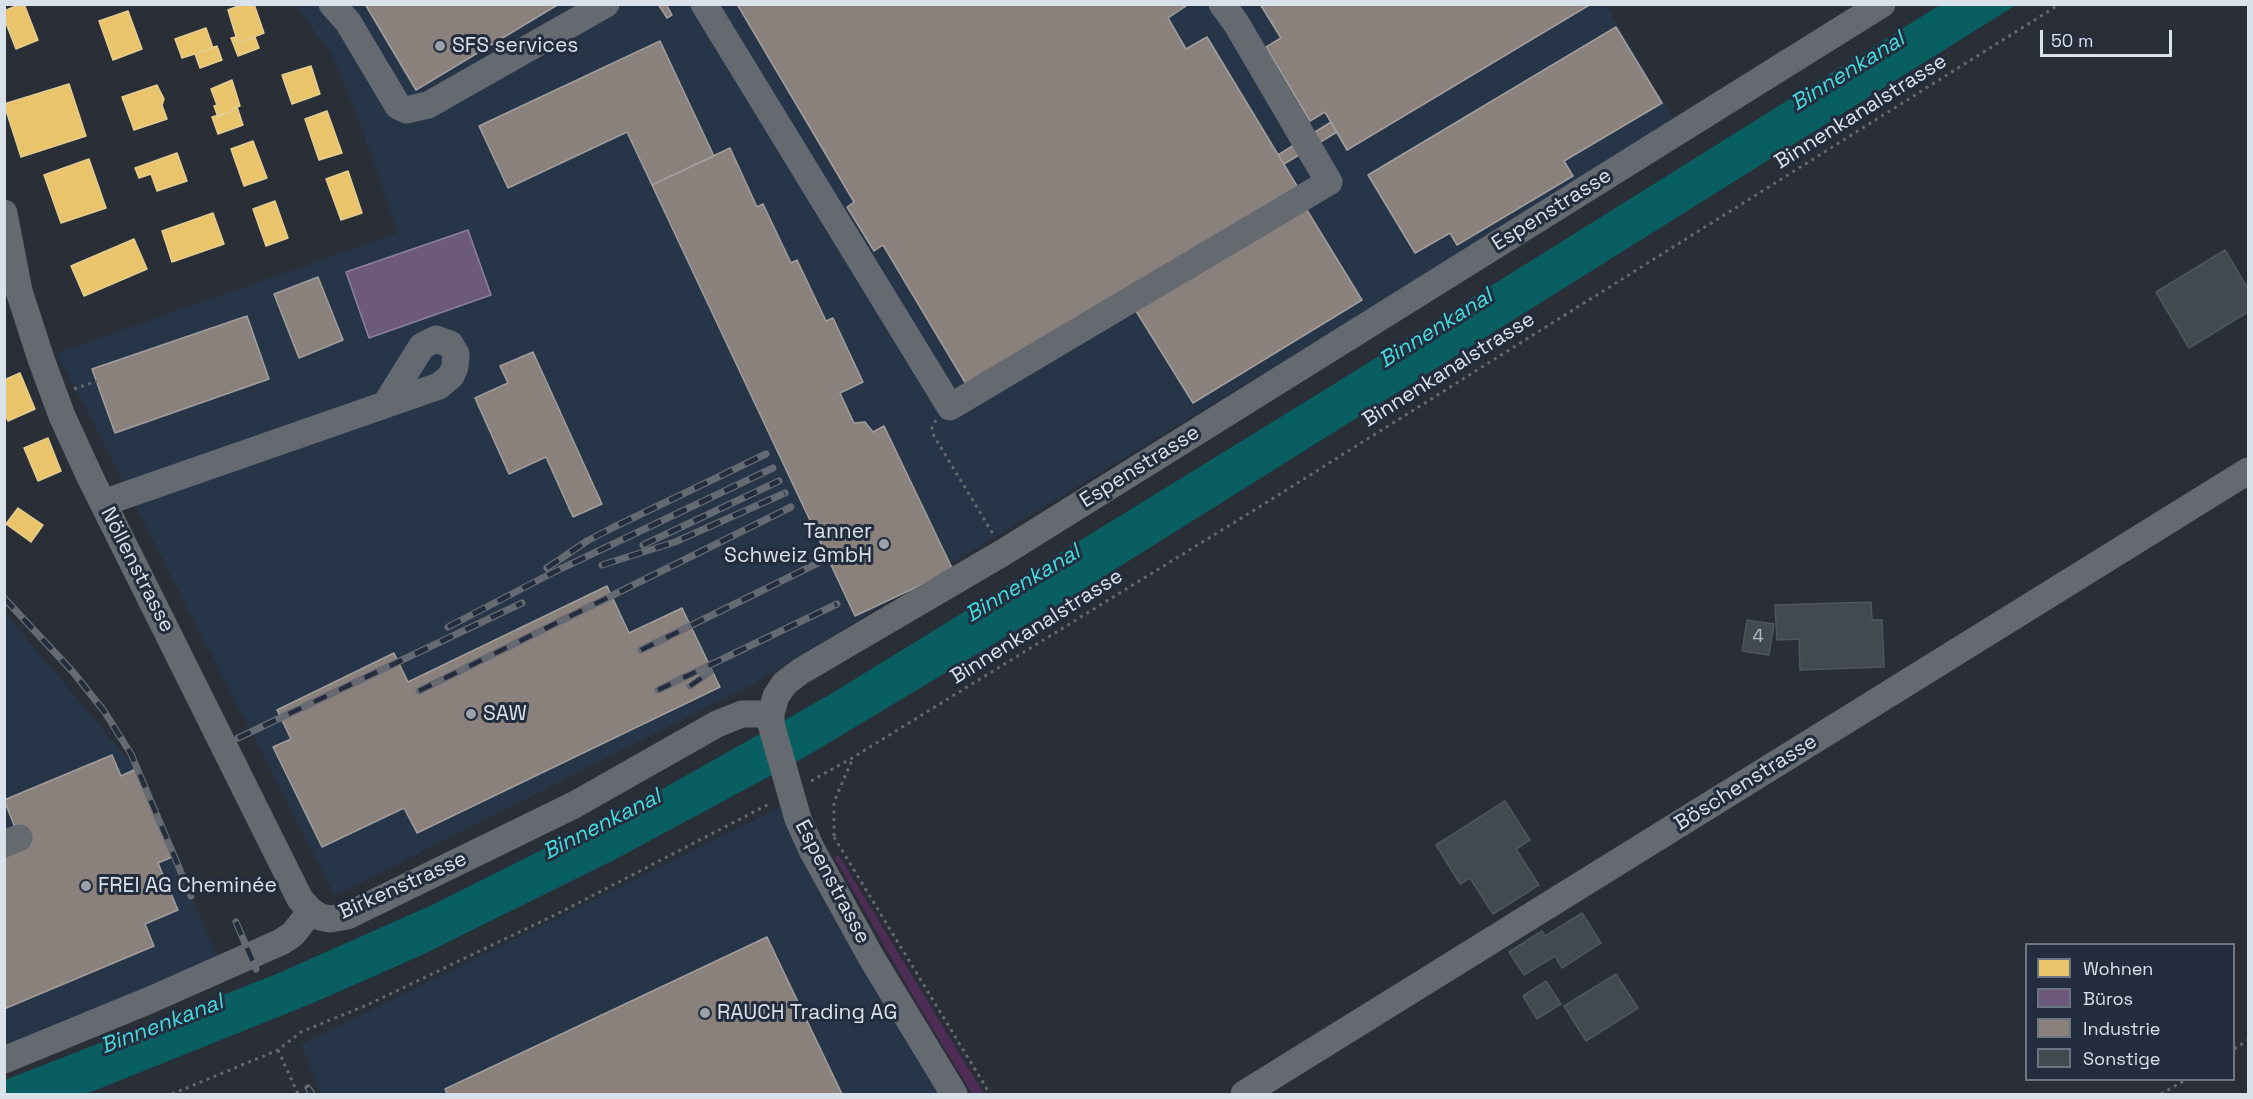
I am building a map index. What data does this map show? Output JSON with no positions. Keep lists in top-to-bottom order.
{
  "streets": {
    "street": [
      "Espenstrasse",
      "Nöllenstrasse",
      "Böschenstrasse",
      "Birkenstrasse"
    ],
    "path": ["Binnenkanalstrasse"]
  },
  "crossings": [
    ["Binnenkanalstrasse", "Espenstrasse"],
    ["Espenstrasse", "Birkenstrasse"],
    ["Nöllenstrasse", "Birkenstrasse"]
  ],
  "water": ["Binnenkanal"],
  "places": [
    "SFS services",
    "Tanner Schweiz GmbH",
    "SAW",
    "FREI AG Cheminée",
    "RAUCH Trading AG"
  ],
  "house_numbers": ["4"],
  "legend": [
    "Wohnen",
    "Büros",
    "Industrie",
    "Sonstige"
  ],
  "scale_bar": "50 m"
}
